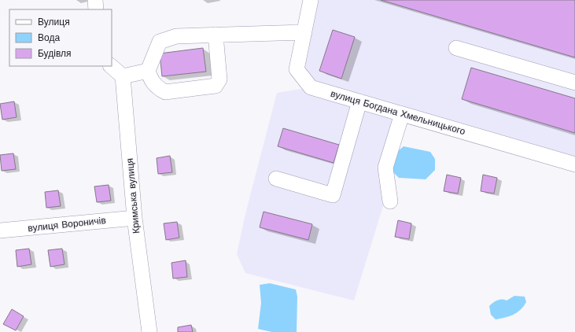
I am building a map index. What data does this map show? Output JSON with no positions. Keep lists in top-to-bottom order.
{
  "streets": {
    "street": ["вулиця Богдана Хмельницького", "Кримська вулиця", "вулиця Вороничів"]
  },
  "crossings": [
    ["Кримська вулиця", "вулиця Вороничів"]
  ],
  "legend": ["Вулиця", "Вода", "Будівля"]
}
